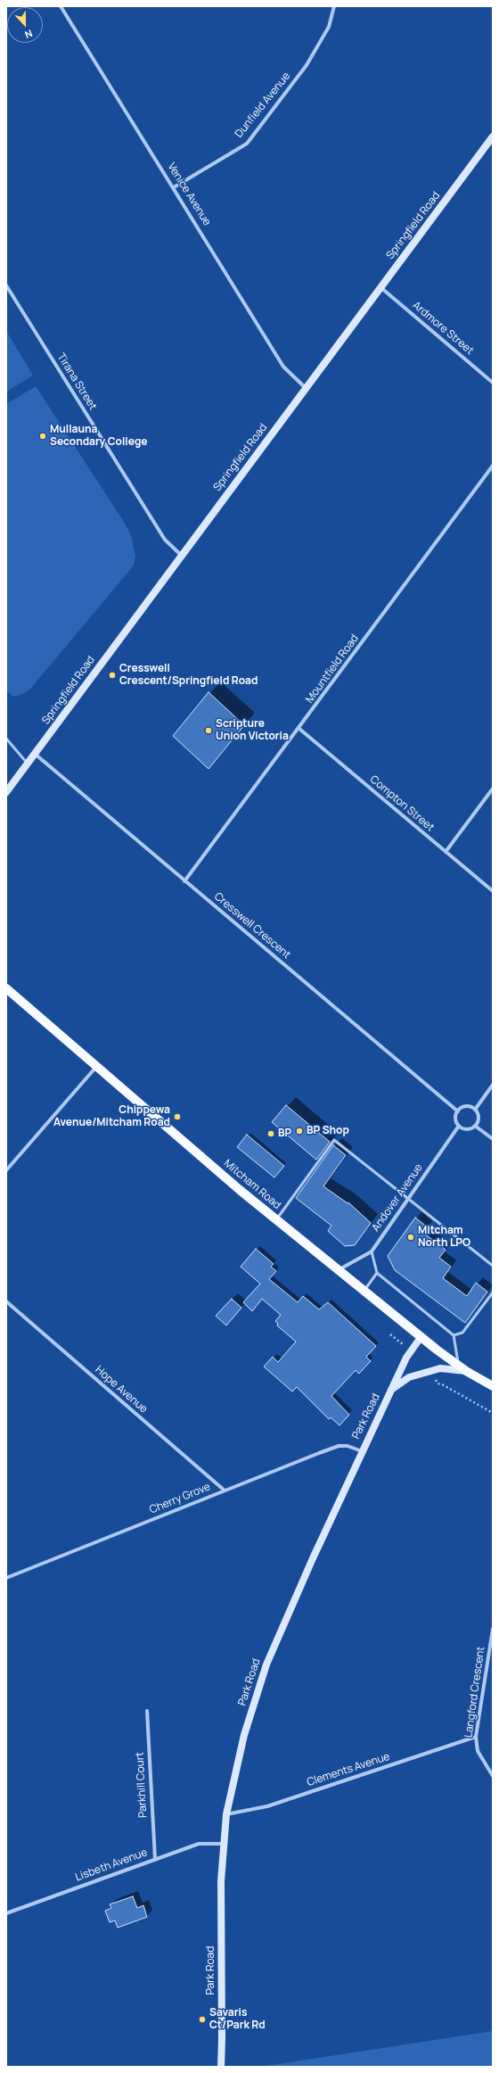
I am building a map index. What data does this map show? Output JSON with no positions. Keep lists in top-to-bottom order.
{
  "streets": {
    "main road": ["Mitcham Road"],
    "street": [
      "Dunfield Avenue",
      "Venice Avenue",
      "Springfield Road",
      "Ardmore Street",
      "Tirana Street",
      "Mountfield Road",
      "Compton Street",
      "Cresswell Crescent",
      "Andover Avenue",
      "Hope Avenue",
      "Park Road",
      "Cherry Grove",
      "Langford Crescent",
      "Clements Avenue",
      "Parkhill Court",
      "Lisbeth Avenue"
    ]
  },
  "crossings": [
    ["Dunfield Avenue", "Venice Avenue"],
    ["Venice Avenue", "Springfield Road"],
    ["Springfield Road", "Ardmore Street"],
    ["Springfield Road", "Tirana Street"],
    ["Springfield Road", "Cresswell Crescent"],
    ["Mountfield Road", "Compton Street"],
    ["Mountfield Road", "Cresswell Crescent"],
    ["Cresswell Crescent", "Andover Avenue"],
    ["Mitcham Road", "Andover Avenue"],
    ["Mitcham Road", "Park Road"],
    ["Hope Avenue", "Cherry Grove"],
    ["Park Road", "Cherry Grove"],
    ["Park Road", "Clements Avenue"],
    ["Park Road", "Lisbeth Avenue"],
    ["Langford Crescent", "Clements Avenue"],
    ["Parkhill Court", "Lisbeth Avenue"]
  ],
  "places": [
    "Mullauna Secondary College",
    "Cresswell Crescent/Springfield Road",
    "Scripture Union Victoria",
    "Chippewa Avenue/Mitcham Road",
    "BP Shop",
    "BP",
    "Mitcham North LPO",
    "Savaris Ct/Park Rd"
  ],
  "north": "bottom"
}
